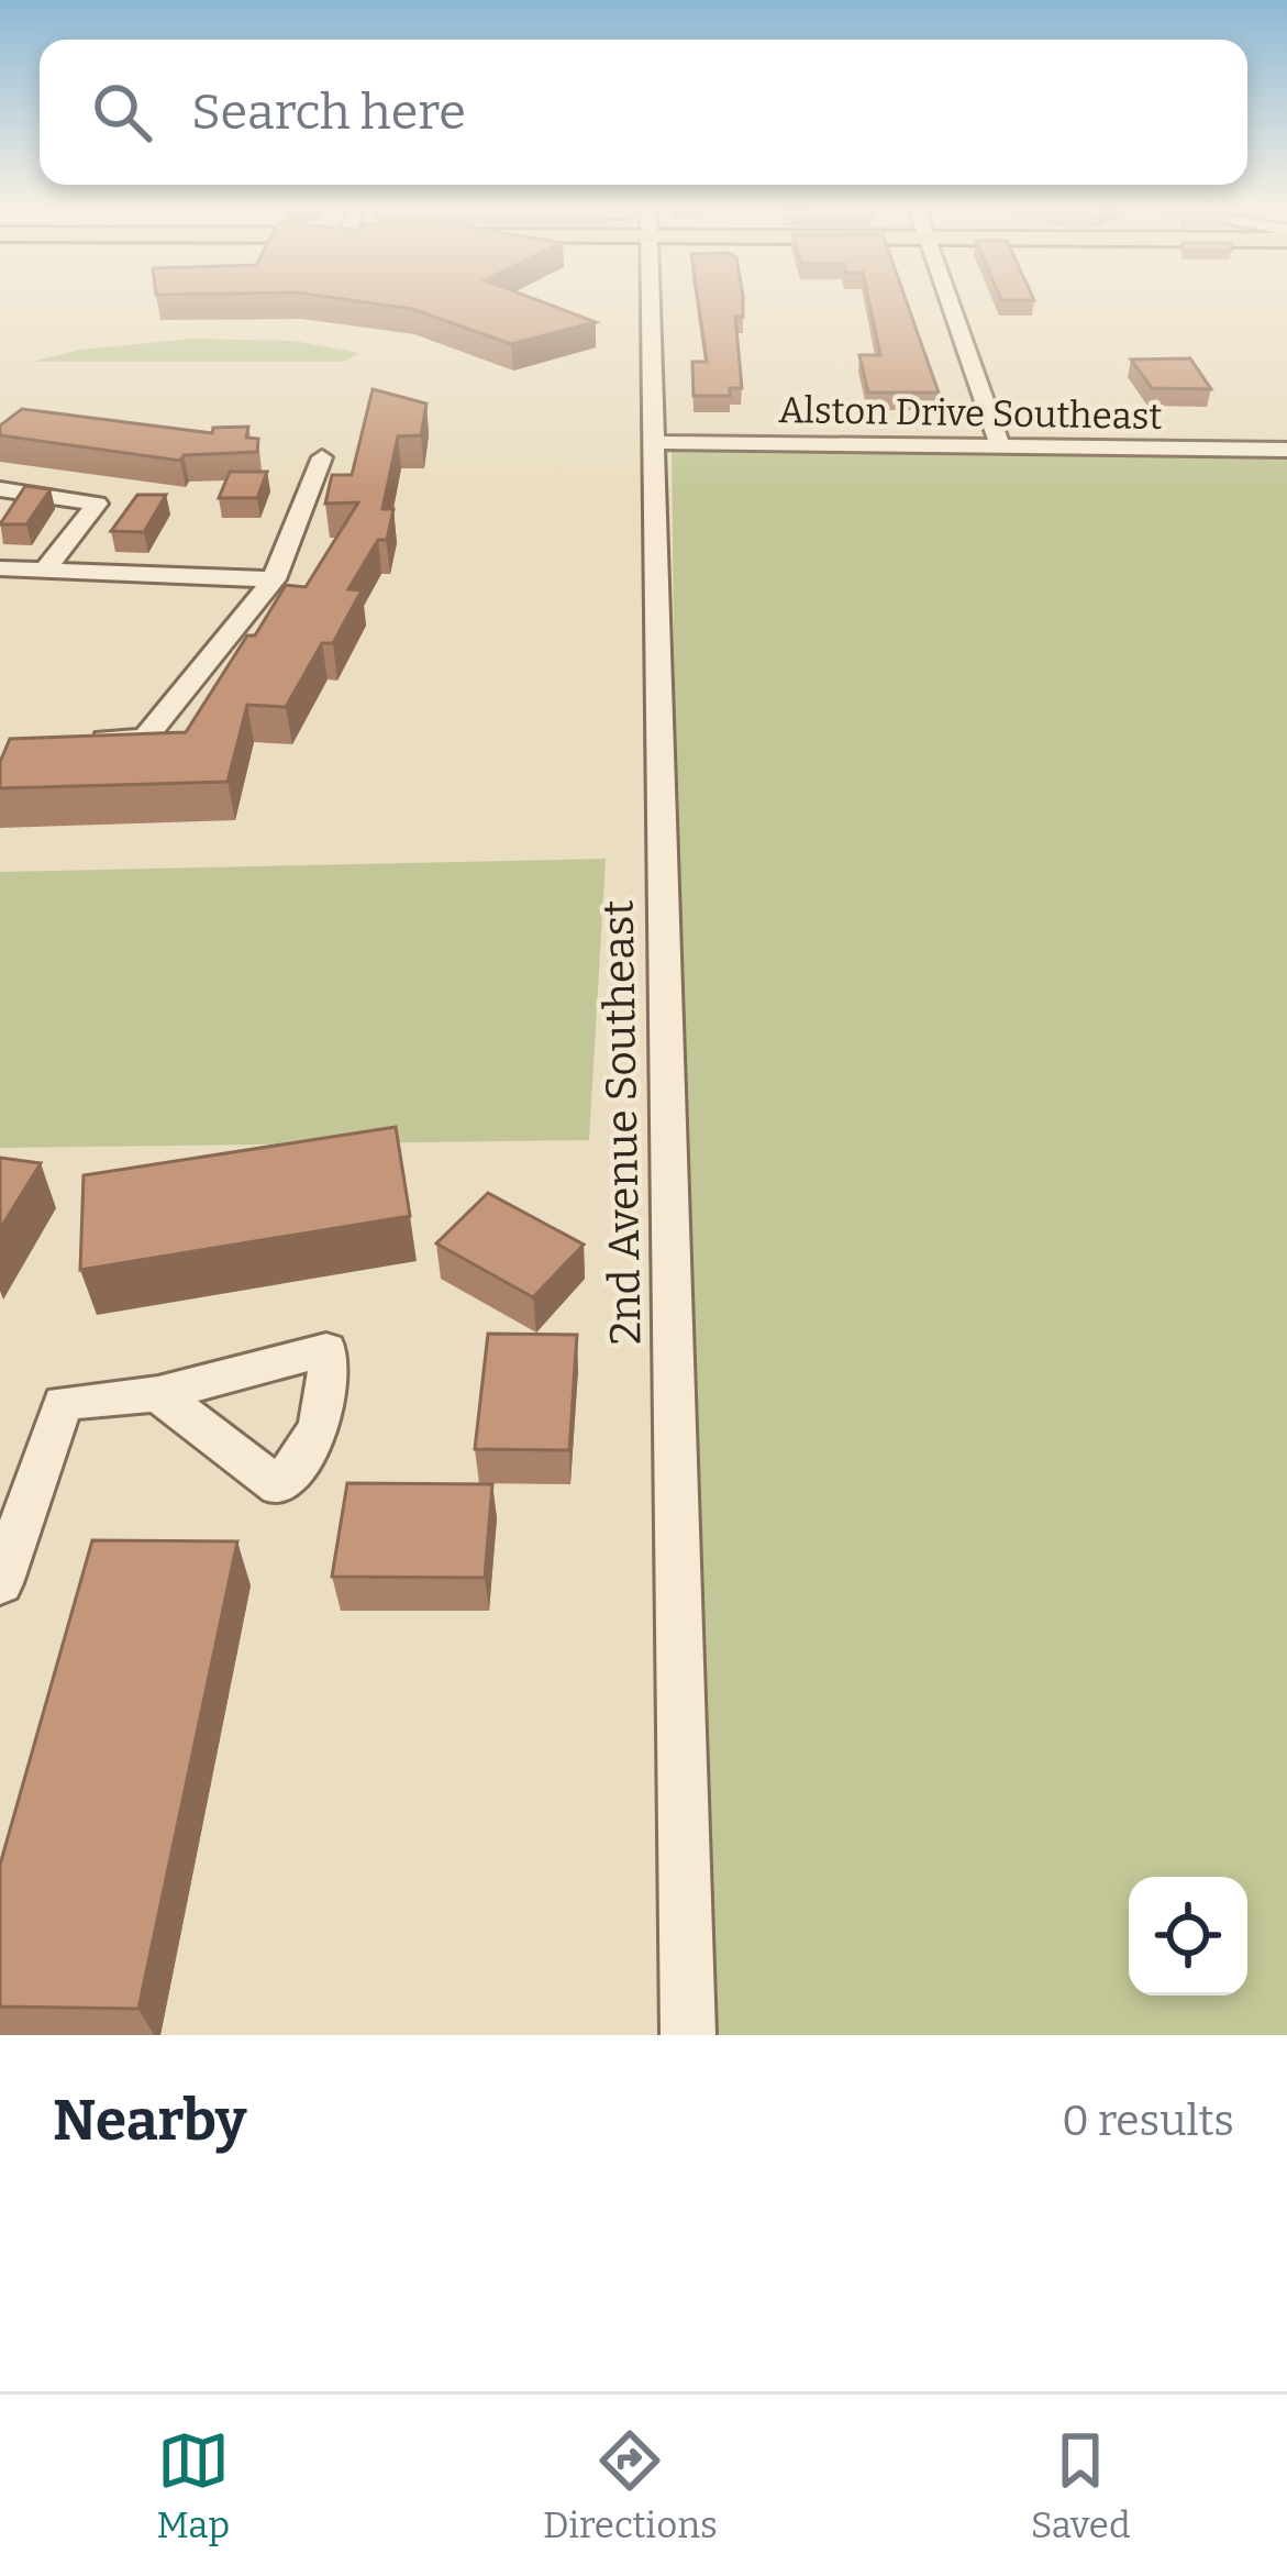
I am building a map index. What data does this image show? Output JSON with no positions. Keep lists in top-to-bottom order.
{
  "streets": {
    "street": ["Alston Drive Southeast", "2nd Avenue Southeast"]
  },
  "crossings": [
    ["Alston Drive Southeast", "2nd Avenue Southeast"]
  ],
  "page": {
    "search": "Search here",
    "heading": ["Nearby", "0 results"],
    "nav": ["Map", "Directions", "Saved"]
  }
}
